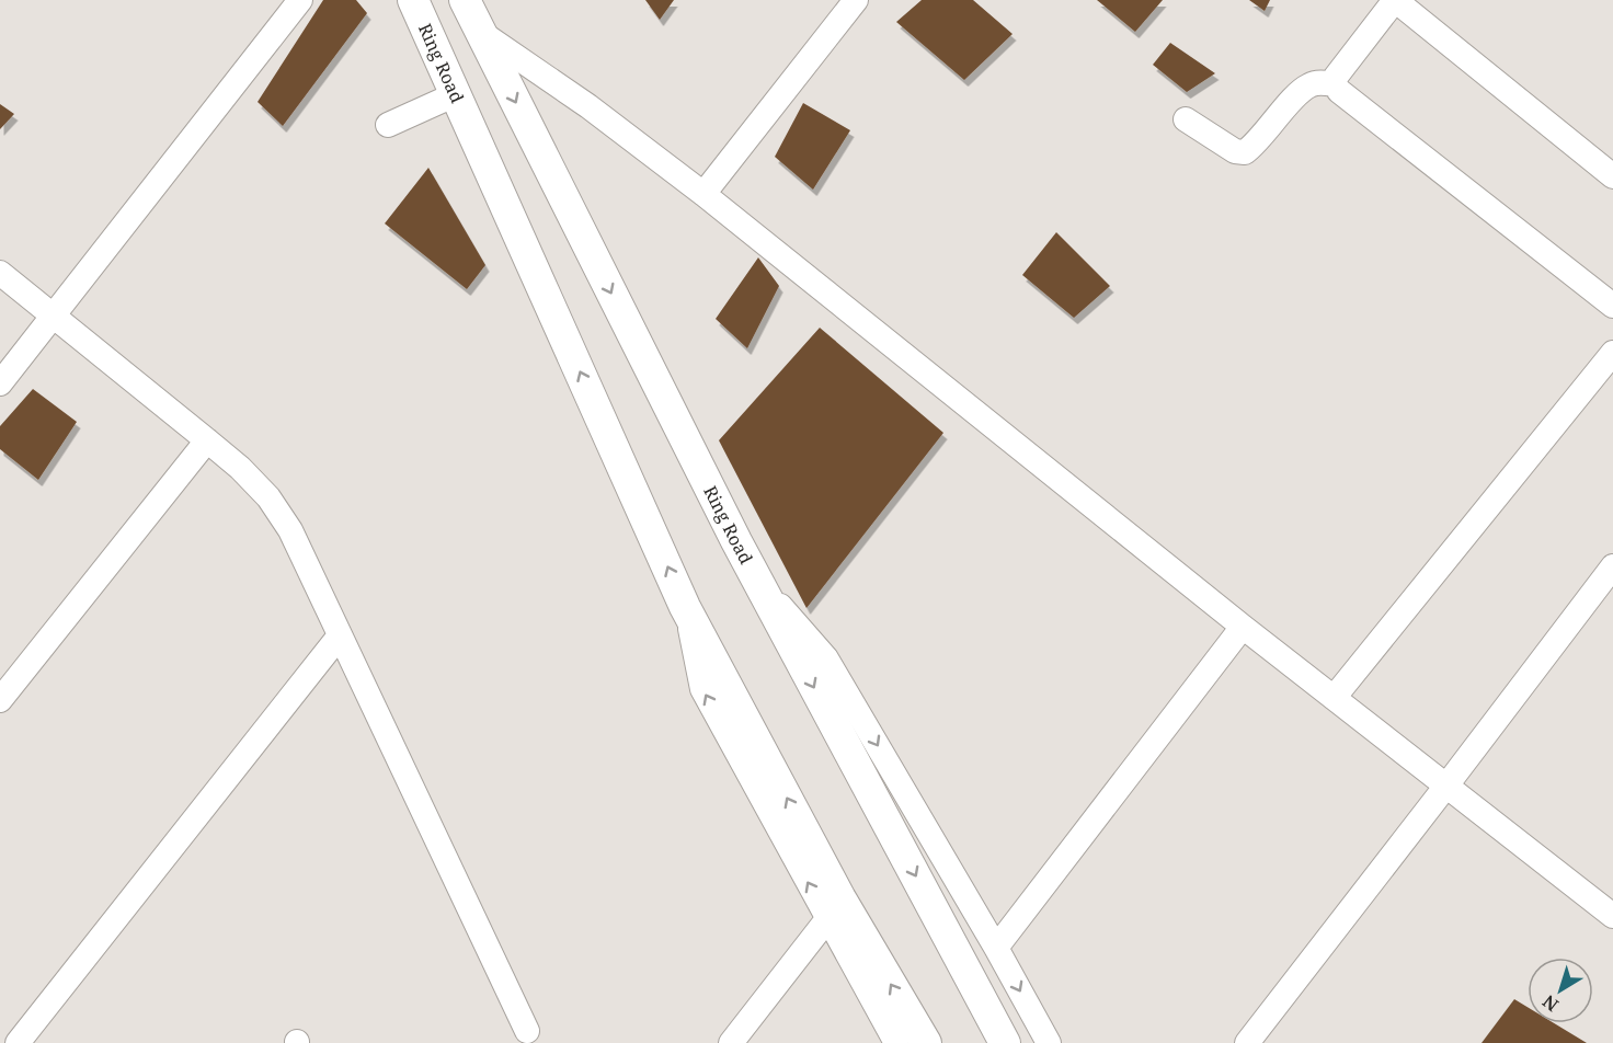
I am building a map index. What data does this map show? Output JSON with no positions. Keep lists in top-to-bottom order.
{
  "streets": {
    "street": ["Ring Road"]
  },
  "north": "bottom left"
}
